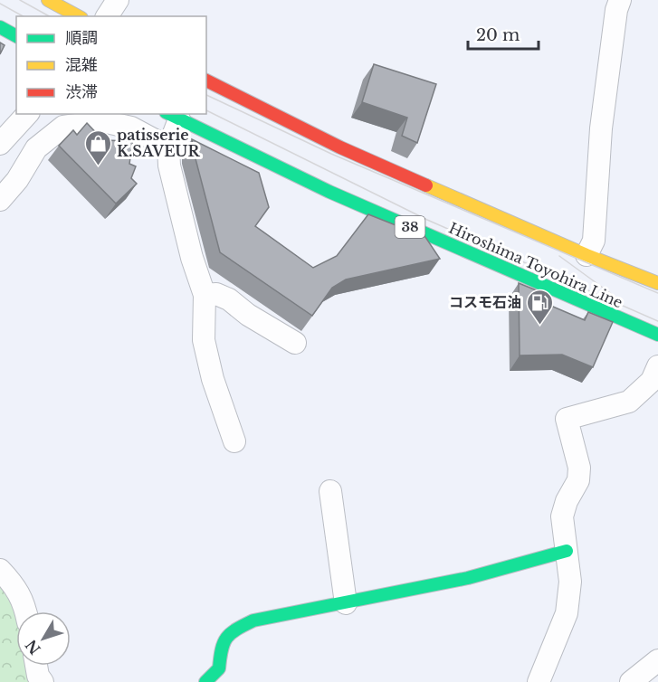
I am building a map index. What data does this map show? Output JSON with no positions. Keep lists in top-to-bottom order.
{
  "streets": {
    "main road": ["38", "Hiroshima Toyohira Line"]
  },
  "places": {
    "shop": ["patisserie K.SAVEUR"],
    "fuel station": ["コスモ石油"]
  },
  "legend": ["順調", "混雑", "渋滞"],
  "scale_bar": "20 m",
  "north": "bottom left"
}
